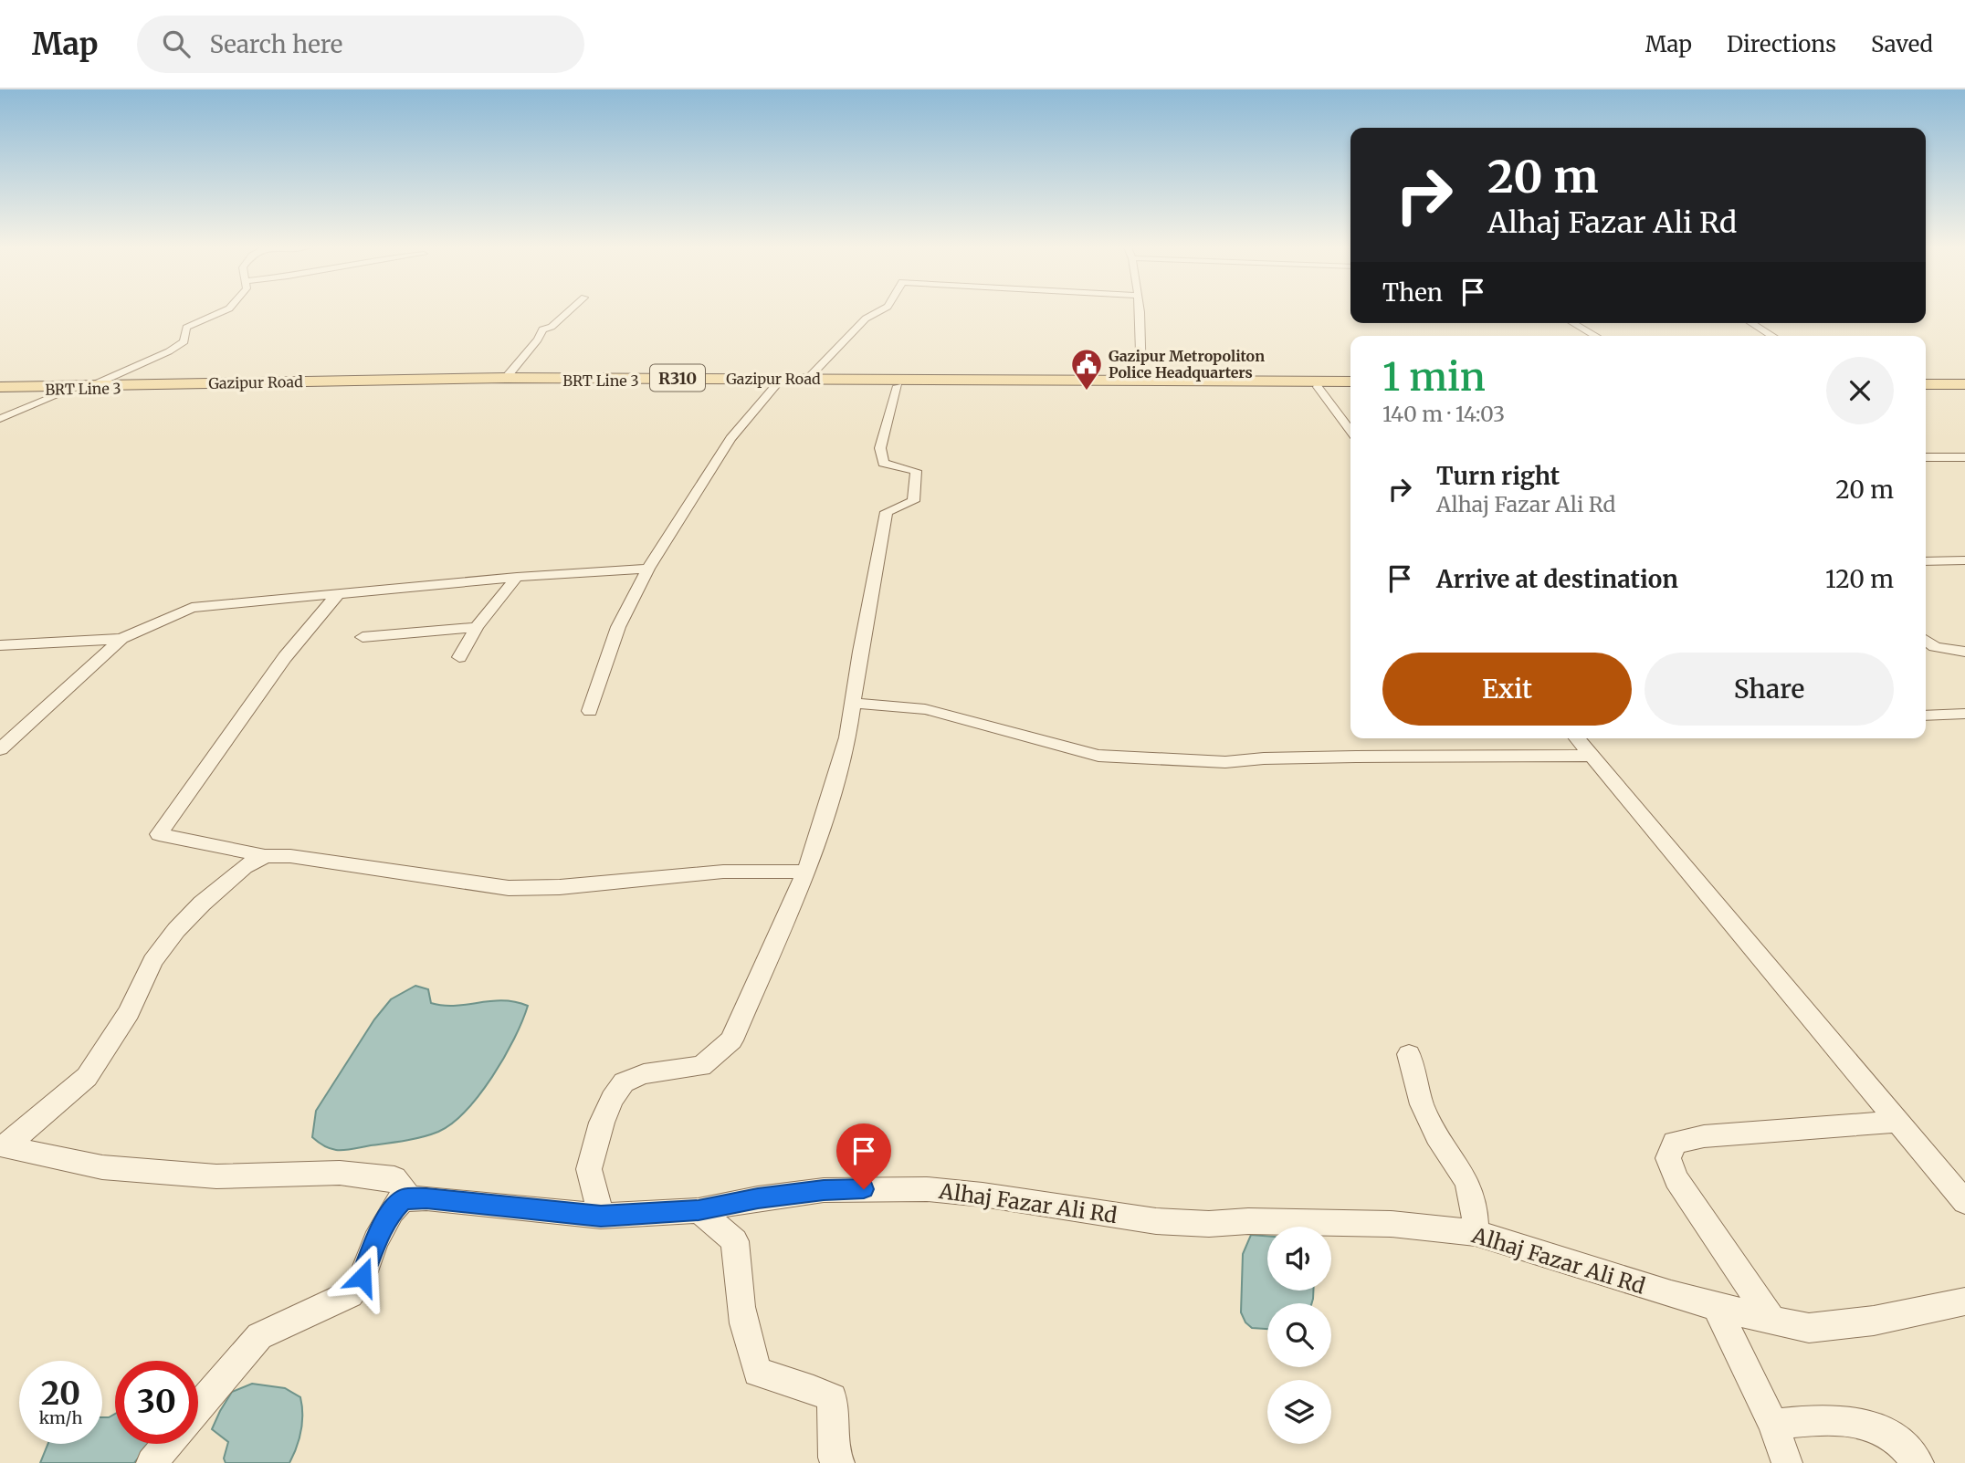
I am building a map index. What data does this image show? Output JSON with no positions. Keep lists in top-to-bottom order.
{
  "streets": {
    "main road": ["R310", "Gazipur Road", "BRT Line 3"],
    "street": ["Alhaj Fazar Ali Rd"]
  },
  "crossings": [
    ["Gazipur Road", "BRT Line 3"]
  ],
  "places": {
    "public building": ["Gazipur Metropoliton Police Headquarters"]
  },
  "page": {
    "header": "Map",
    "search": "Search here",
    "nav": ["Map", "Directions", "Saved"],
    "turn": ["20 m", "Alhaj Fazar Ali Rd"],
    "then": "Then",
    "heading": ["1 min", "140 m · 14:03"],
    "list": [
      {
        "name": "Turn right",
        "note": "Alhaj Fazar Ali Rd",
        "value": "20 m"
      },
      {
        "name": "Arrive at destination",
        "value": "120 m"
      }
    ],
    "buttons": ["Exit", "Share"],
    "speed": "20 km/h",
    "limit": "30"
  }
}
